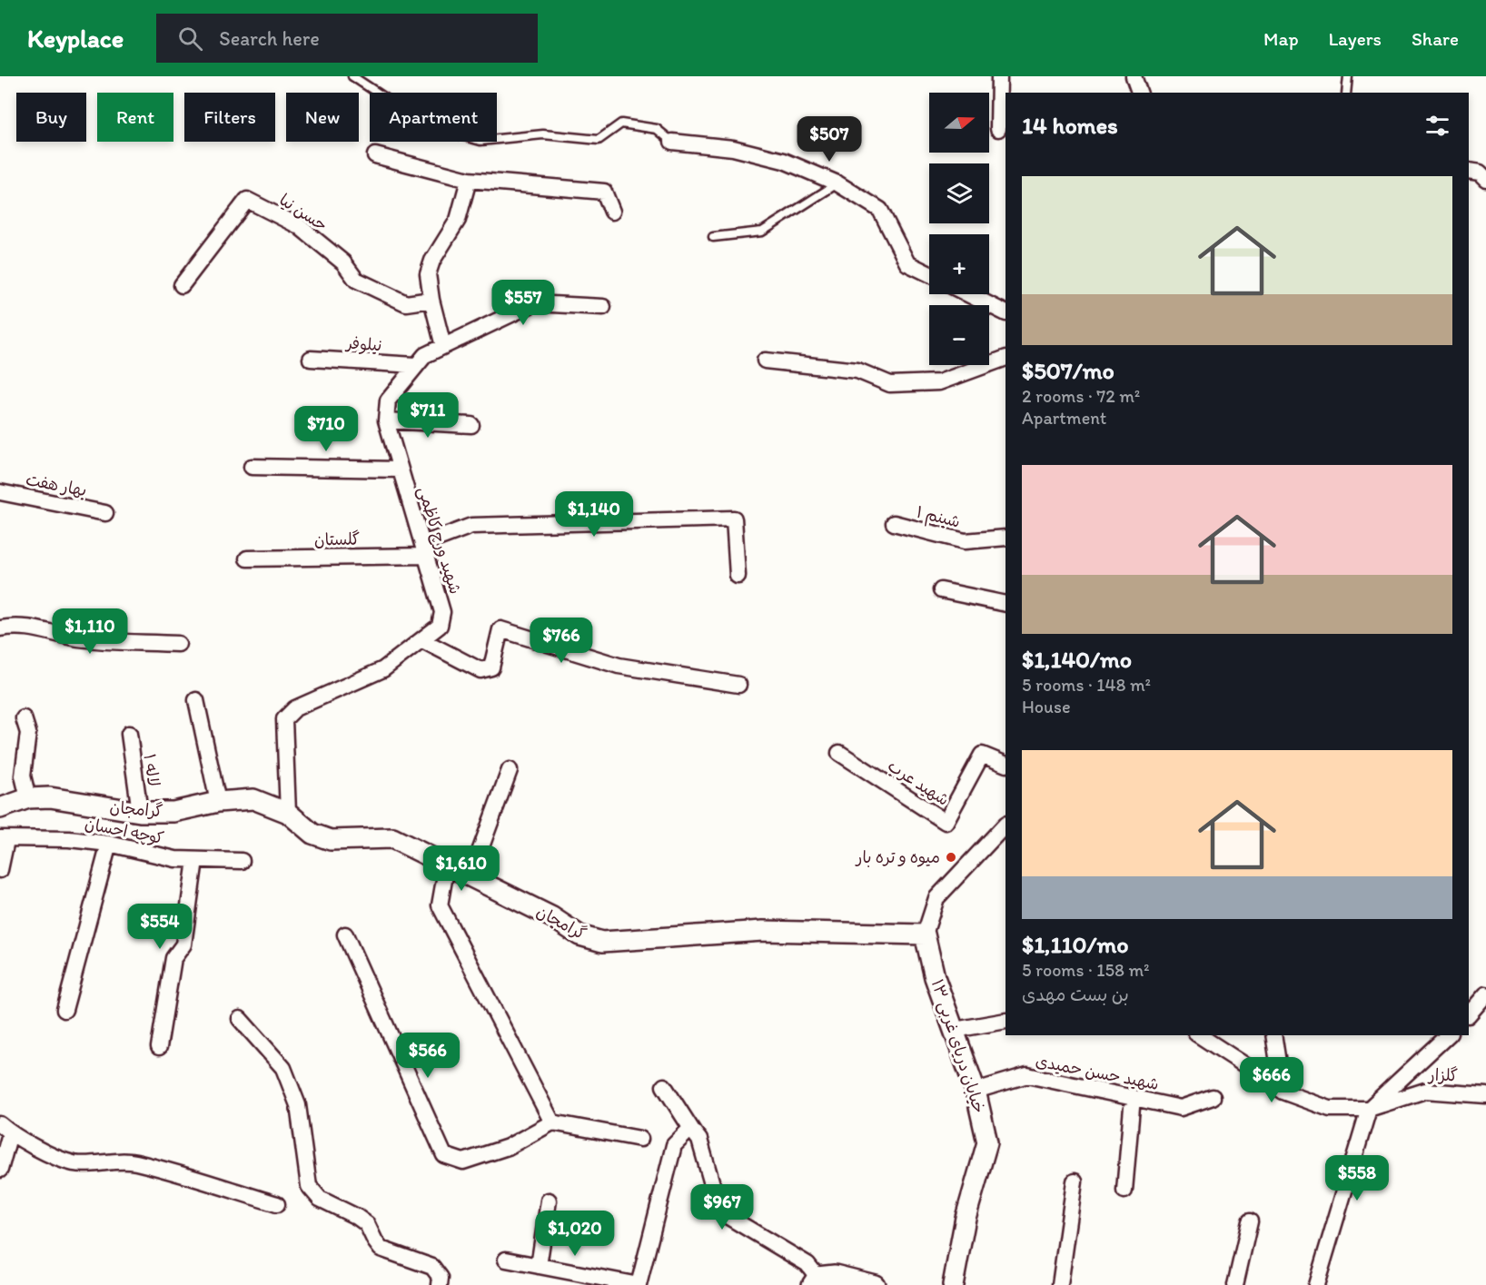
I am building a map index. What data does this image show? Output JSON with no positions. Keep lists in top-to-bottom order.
{
  "streets": {
    "street": [
      "حسن نیا",
      "نیلوفر",
      "بهار هفت",
      "شبنم ۱",
      "گلستان",
      "شهید ورچ کاظمی",
      "لاله ۱",
      "شهید عرب",
      "گرامجان",
      "کوچه احسان",
      "خیابان دریای غربی ۱۳",
      "شهید حسن حمیدی",
      "گلزار"
    ]
  },
  "crossings": [
    ["گلستان", "شهید ورچ کاظمی"],
    ["شهید ورچ کاظمی", "گرامجان"],
    ["لاله ۱", "گرامجان"],
    ["گرامجان", "خیابان دریای غربی ۱۳"],
    ["خیابان دریای غربی ۱۳", "شهید حسن حمیدی"]
  ],
  "places": ["میوه و تره بار"],
  "north": "right",
  "page": {
    "header": "Keyplace",
    "search": "Search here",
    "nav": ["Map", "Layers", "Share"],
    "map_buttons": ["+", "−"],
    "chip": [
      "Buy",
      "Rent",
      "Filters",
      "New",
      "Apartment"
    ],
    "heading": "14 homes",
    "price": [
      "$507",
      "$557",
      "$711",
      "$710",
      "$1,140",
      "$1,110",
      "$766",
      "$1,610",
      "$554",
      "$566",
      "$666",
      "$558",
      "$967",
      "$1,020"
    ],
    "list": [
      {
        "name": "$507/mo",
        "note": "2 rooms · 72 m² · Apartment"
      },
      {
        "name": "$1,140/mo",
        "note": "5 rooms · 148 m² · House"
      },
      {
        "name": "$1,110/mo",
        "note": "5 rooms · 158 m² · بن بست مهدی"
      }
    ]
  }
}
